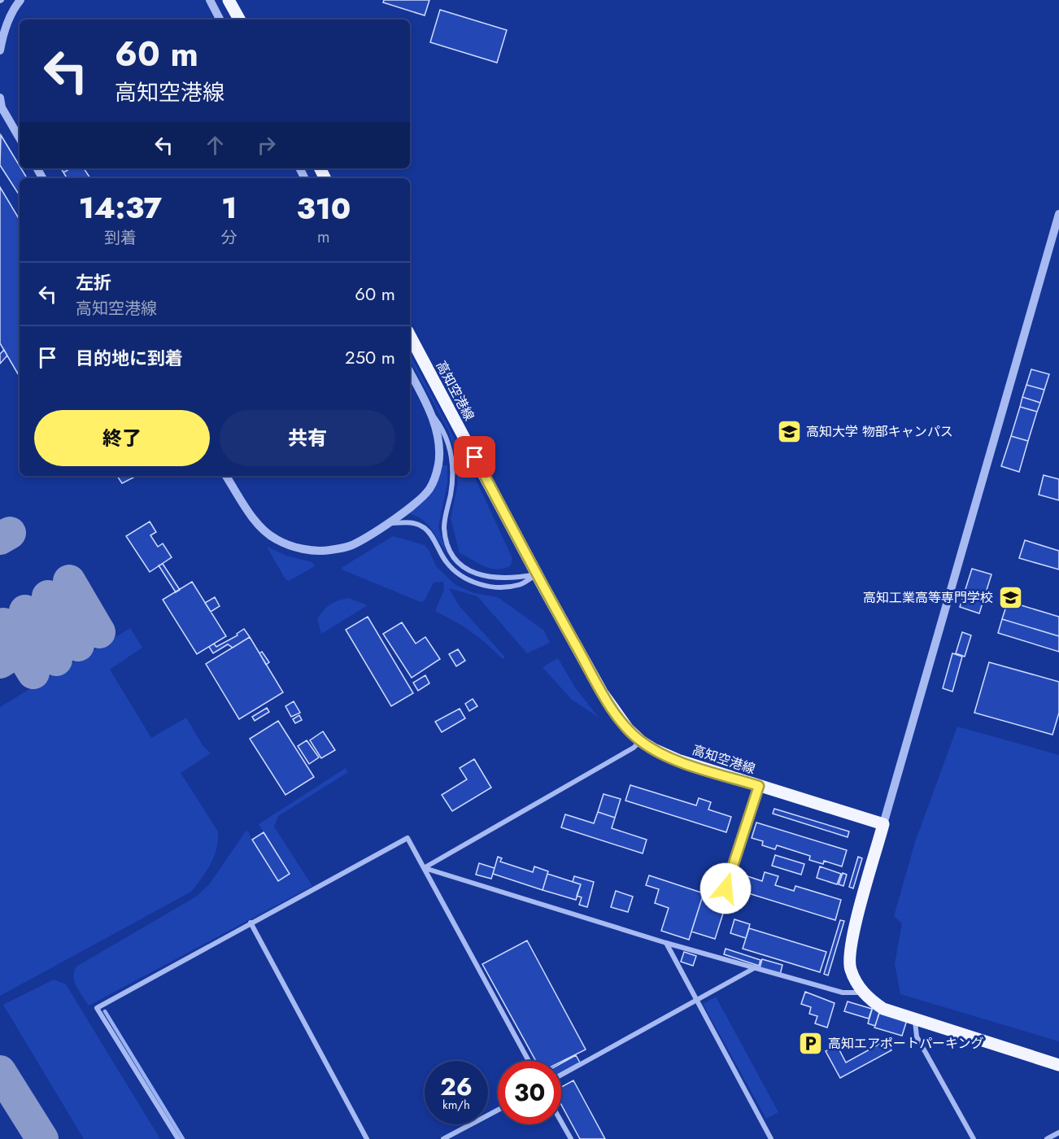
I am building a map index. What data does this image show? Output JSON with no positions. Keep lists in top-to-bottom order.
{
  "streets": {
    "main road": ["高知空港線"]
  },
  "places": {
    "school or university": ["高知大学 物部キャンパス", "高知工業高等専門学校"],
    "parking": ["高知エアポートパーキング"]
  },
  "page": {
    "turn": ["60 m", "高知空港線"],
    "eta": [
      "14:37",
      "到着",
      "1",
      "分",
      "310",
      "m"
    ],
    "list": [
      {
        "name": "左折",
        "note": "高知空港線",
        "value": "60 m"
      },
      {
        "name": "目的地に到着",
        "value": "250 m"
      }
    ],
    "buttons": ["終了", "共有"],
    "speed": "26 km/h",
    "limit": "30"
  }
}
